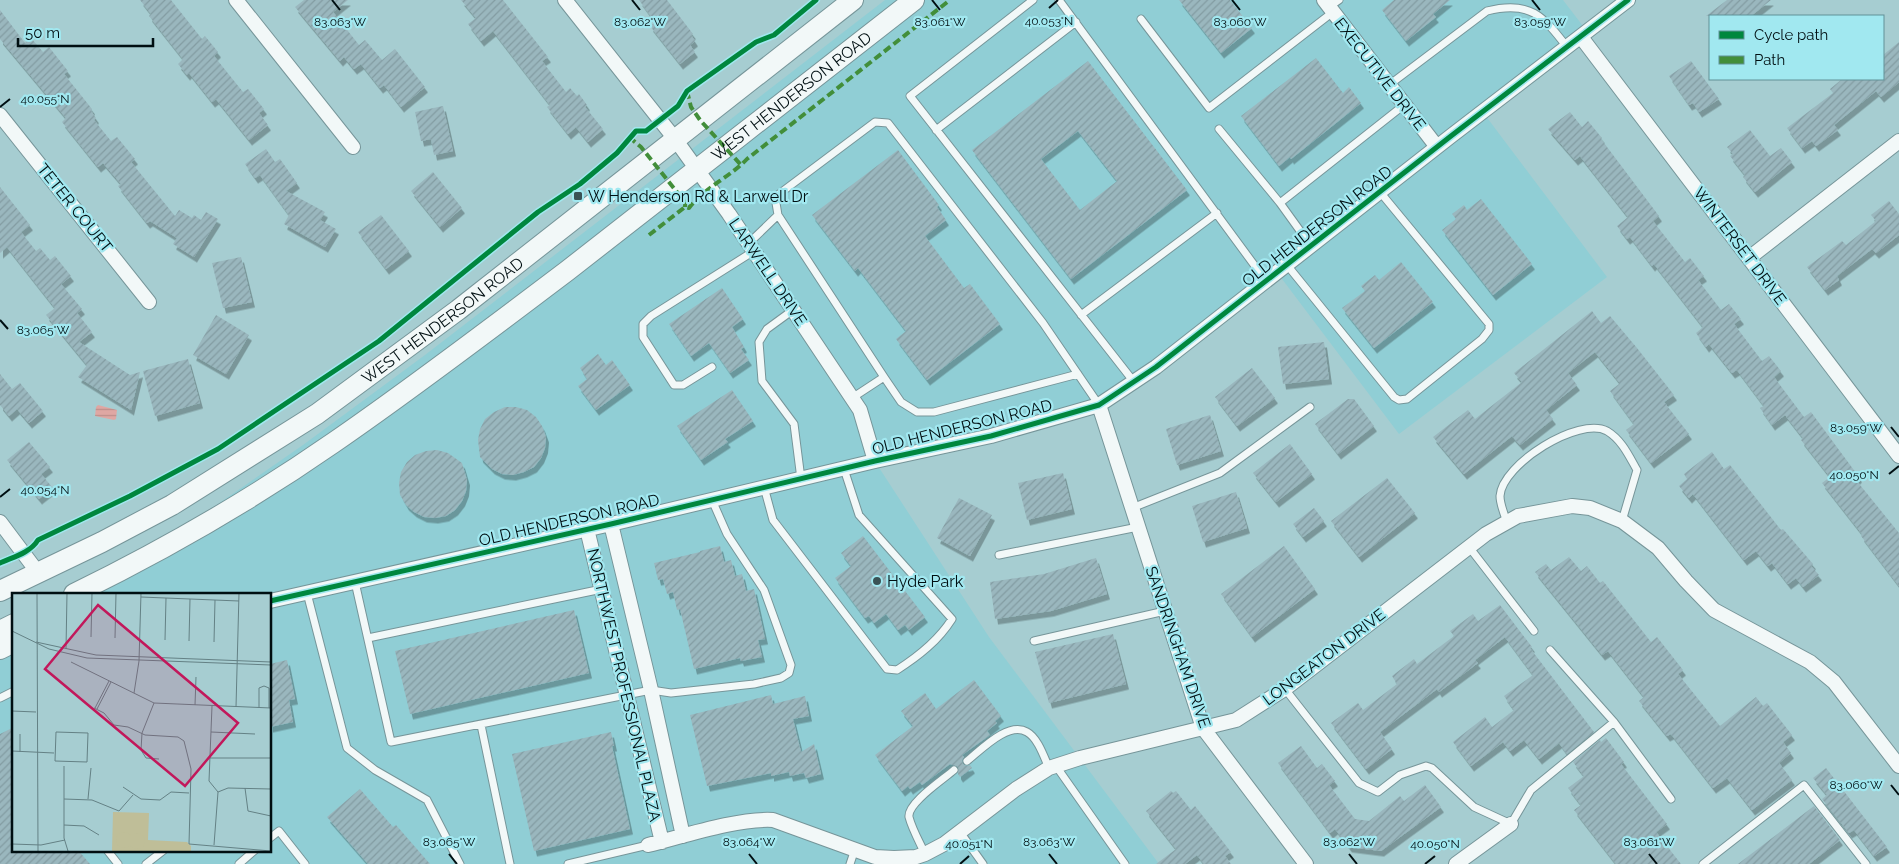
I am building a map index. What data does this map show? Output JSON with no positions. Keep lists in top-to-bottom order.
{
  "streets": {
    "main road": ["WEST HENDERSON ROAD"],
    "street": [
      "EXECUTIVE DRIVE",
      "TETER COURT",
      "OLD HENDERSON ROAD",
      "WINTERSET DRIVE",
      "LARWELL DRIVE",
      "SANDRINGHAM DRIVE",
      "LONGEATON DRIVE",
      "NORTHWEST PROFESSIONAL PLAZA"
    ]
  },
  "crossings": [
    ["EXECUTIVE DRIVE", "OLD HENDERSON ROAD"],
    ["WEST HENDERSON ROAD", "LARWELL DRIVE"],
    ["OLD HENDERSON ROAD", "WINTERSET DRIVE"],
    ["OLD HENDERSON ROAD", "LARWELL DRIVE"],
    ["OLD HENDERSON ROAD", "SANDRINGHAM DRIVE"],
    ["OLD HENDERSON ROAD", "NORTHWEST PROFESSIONAL PLAZA"],
    ["SANDRINGHAM DRIVE", "LONGEATON DRIVE"],
    ["LONGEATON DRIVE", "NORTHWEST PROFESSIONAL PLAZA"]
  ],
  "places": {
    "transit": ["W Henderson Rd & Larwell Dr"],
    "other": ["Hyde Park"]
  },
  "legend": ["Cycle path", "Path"],
  "scale_bar": "50 m",
  "coordinates": [
    "40.053°N",
    "83.063°W",
    "83.062°W",
    "83.060°W",
    "83.059°W",
    "83.061°W",
    "40.055°N",
    "83.065°W",
    "40.050°N",
    "40.054°N",
    "83.064°W",
    "40.051°N"
  ]
}
